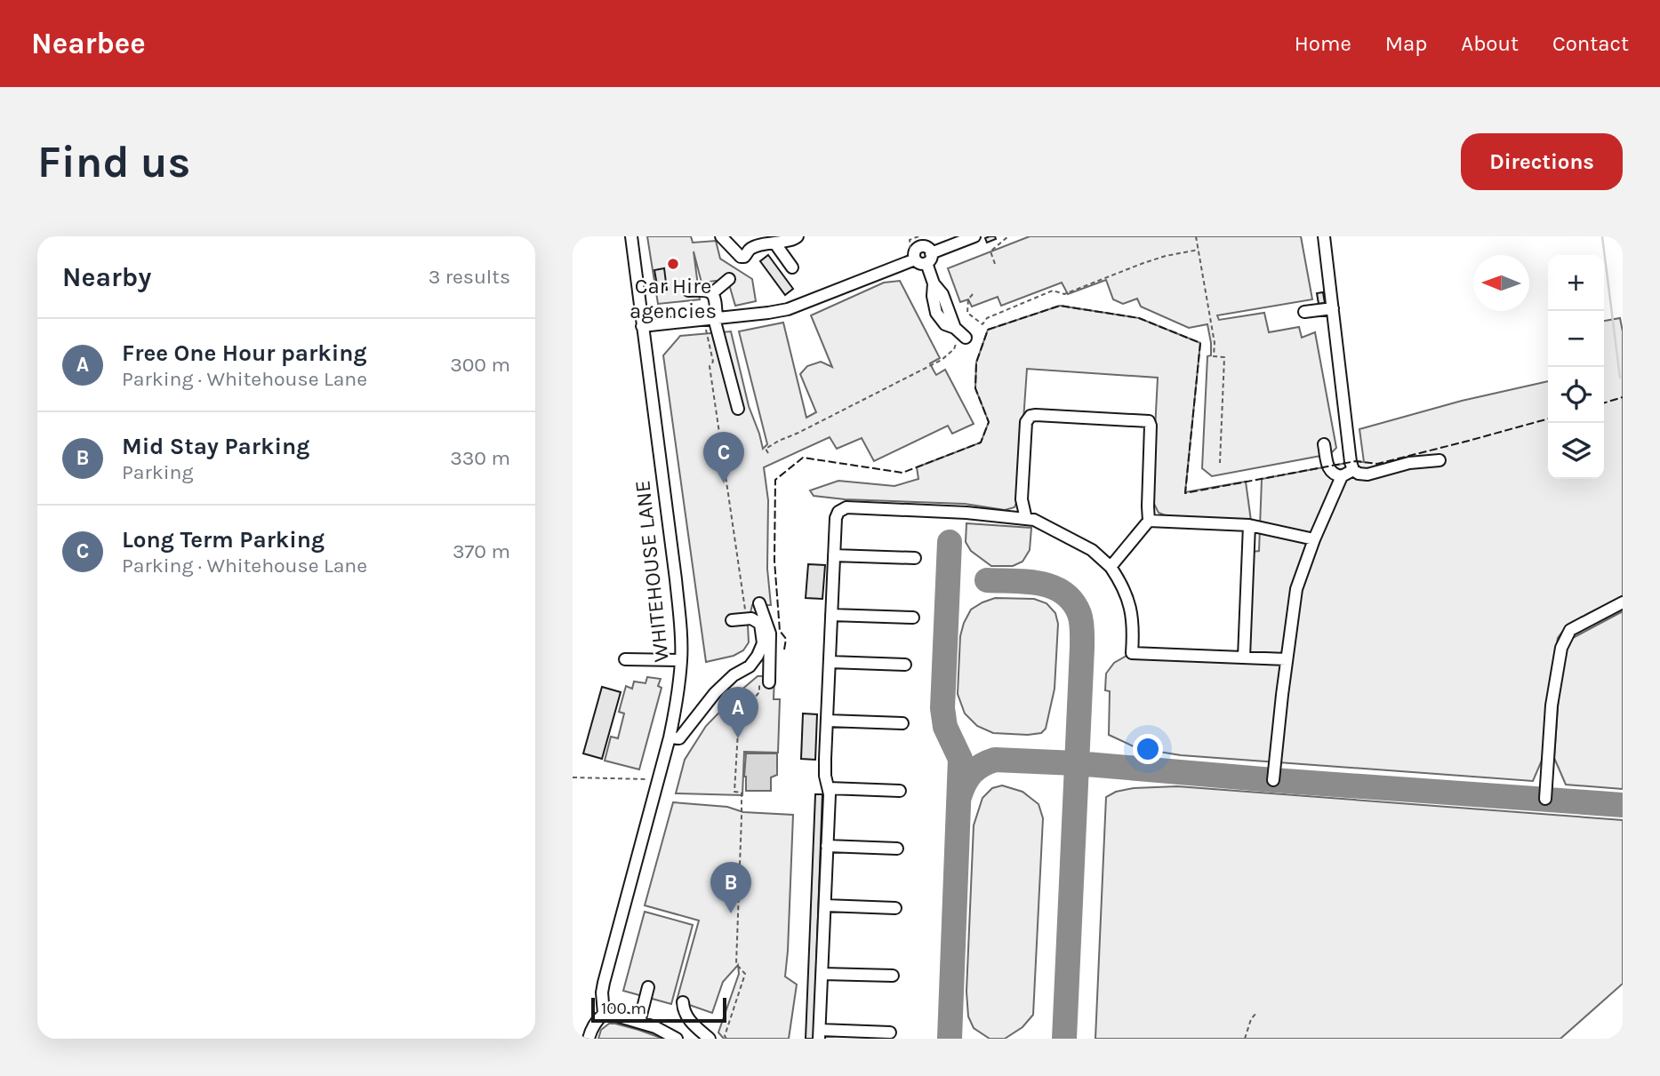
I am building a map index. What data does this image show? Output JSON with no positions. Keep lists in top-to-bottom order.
{
  "streets": {
    "street": ["WHITEHOUSE LANE"]
  },
  "places": ["Car Hire agencies"],
  "scale_bar": "100 m",
  "north": "left",
  "page": {
    "header": "Nearbee",
    "nav": [
      "Home",
      "Map",
      "About",
      "Contact"
    ],
    "buttons": "Directions",
    "title": "Find us",
    "heading": ["Nearby", "3 results"],
    "map_buttons": ["+", "−"],
    "list": [
      {
        "mark": "A",
        "name": "Free One Hour parking",
        "note": "Parking · Whitehouse Lane",
        "value": "300 m"
      },
      {
        "mark": "B",
        "name": "Mid Stay Parking",
        "note": "Parking",
        "value": "330 m"
      },
      {
        "mark": "C",
        "name": "Long Term Parking",
        "note": "Parking · Whitehouse Lane",
        "value": "370 m"
      }
    ],
    "pins": ["C", "A", "B"],
    "scale": "100 m"
  }
}
